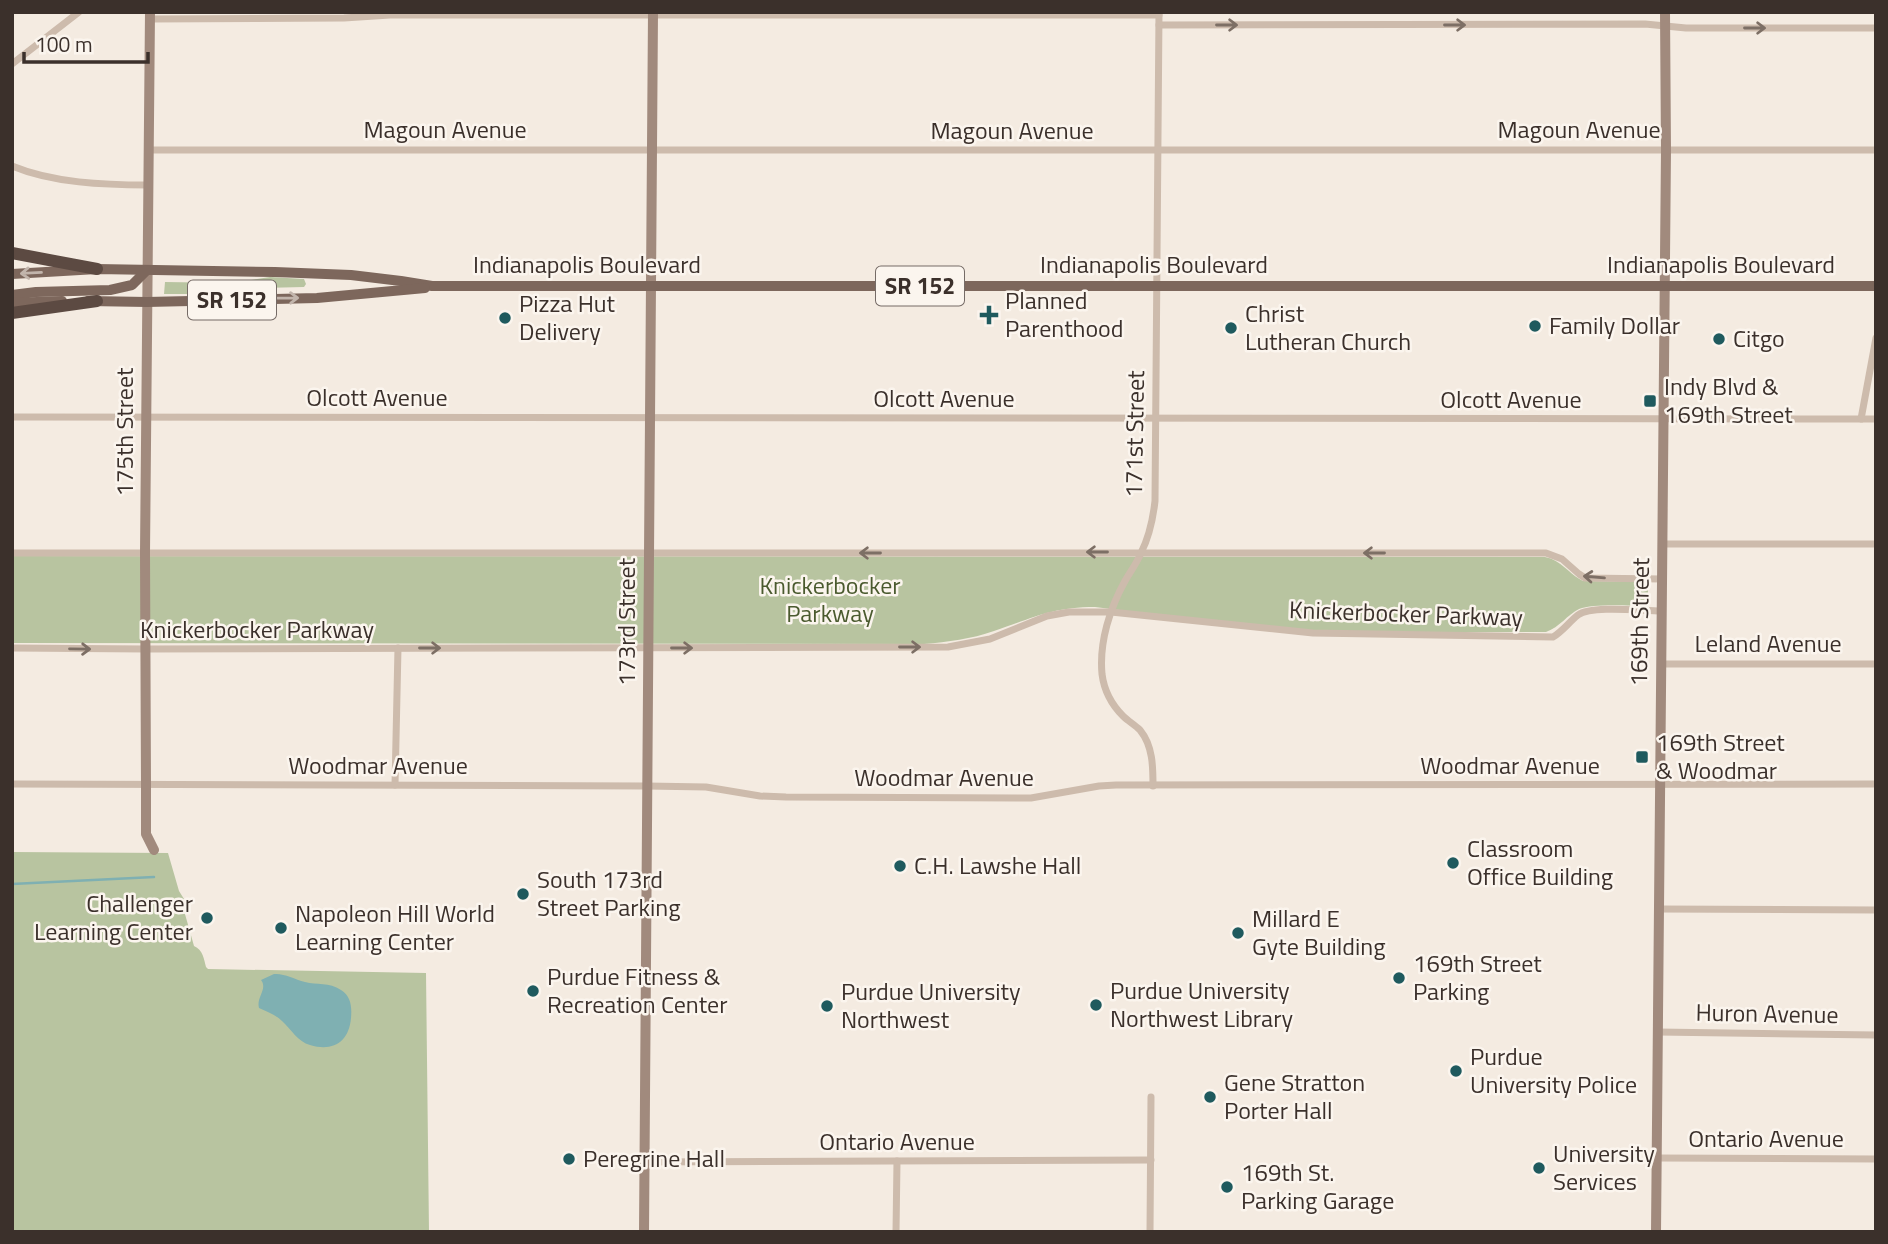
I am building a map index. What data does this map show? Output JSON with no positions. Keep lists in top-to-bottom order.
{
  "streets": {
    "main road": ["Indianapolis Boulevard", "SR 152"],
    "street": [
      "Magoun Avenue",
      "Olcott Avenue",
      "175th Street",
      "171st Street",
      "Knickerbocker Parkway",
      "173rd Street",
      "169th Street",
      "Leland Avenue",
      "Woodmar Avenue",
      "Huron Avenue",
      "Ontario Avenue"
    ]
  },
  "crossings": [
    ["Magoun Avenue", "175th Street"],
    ["Magoun Avenue", "171st Street"],
    ["Magoun Avenue", "173rd Street"],
    ["Magoun Avenue", "169th Street"],
    ["Indianapolis Boulevard", "175th Street"],
    ["Indianapolis Boulevard", "171st Street"],
    ["Indianapolis Boulevard", "173rd Street"],
    ["Indianapolis Boulevard", "169th Street"],
    ["Olcott Avenue", "175th Street"],
    ["Olcott Avenue", "171st Street"],
    ["Olcott Avenue", "173rd Street"],
    ["Olcott Avenue", "169th Street"],
    ["175th Street", "Knickerbocker Parkway"],
    ["175th Street", "Woodmar Avenue"],
    ["171st Street", "Knickerbocker Parkway"],
    ["171st Street", "Woodmar Avenue"],
    ["Knickerbocker Parkway", "173rd Street"],
    ["Knickerbocker Parkway", "169th Street"],
    ["173rd Street", "Woodmar Avenue"],
    ["173rd Street", "Ontario Avenue"],
    ["169th Street", "Leland Avenue"],
    ["169th Street", "Woodmar Avenue"],
    ["169th Street", "Huron Avenue"],
    ["169th Street", "Ontario Avenue"]
  ],
  "one_way": ["Knickerbocker Parkway"],
  "parks": ["Knickerbocker Parkway"],
  "places": {
    "health": ["Planned Parenthood"],
    "other": [
      "Pizza Hut Delivery",
      "Family Dollar",
      "Christ Lutheran Church",
      "Citgo",
      "Classroom Office Building",
      "C.H. Lawshe Hall",
      "South 173rd Street Parking",
      "Challenger Learning Center",
      "Napoleon Hill World Learning Center",
      "Millard E Gyte Building",
      "169th Street Parking",
      "Purdue Fitness & Recreation Center",
      "Purdue University Northwest Library",
      "Purdue University Northwest",
      "Purdue University Police",
      "Gene Stratton Porter Hall",
      "Peregrine Hall",
      "University Services",
      "169th St. Parking Garage"
    ],
    "transit": ["Indy Blvd & 169th Street", "169th Street & Woodmar"]
  },
  "scale_bar": "100 m"
}
